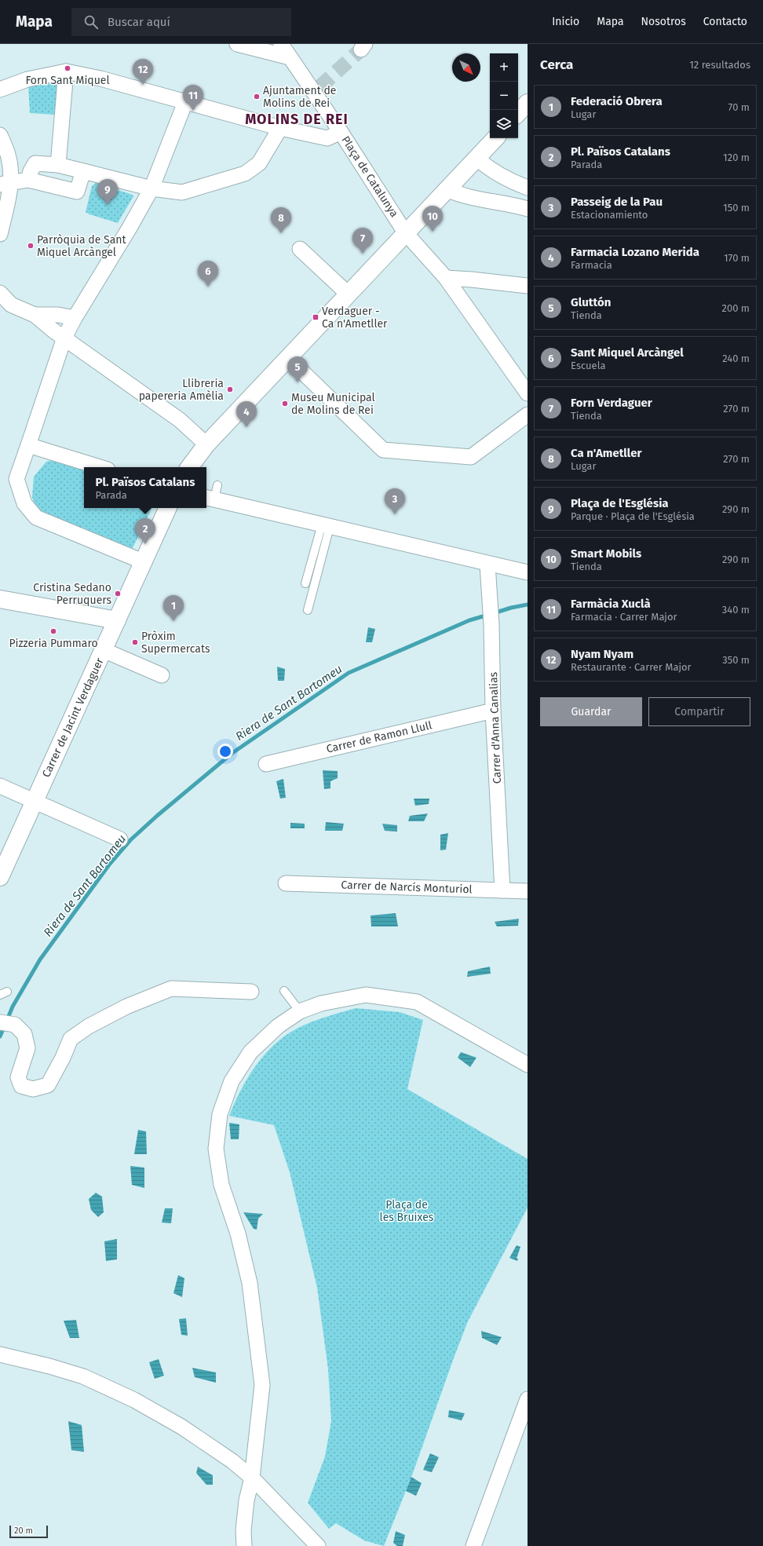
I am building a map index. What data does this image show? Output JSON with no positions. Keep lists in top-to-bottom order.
{
  "streets": {
    "main road": ["Carrer de Jacint Verdaguer"],
    "street": [
      "Plaça de Catalunya",
      "Carrer d'Anna Canalias",
      "Carrer de Ramon Llull",
      "Carrer de Narcís Monturiol"
    ]
  },
  "crossings": [
    ["Carrer d'Anna Canalias", "Carrer de Ramon Llull"],
    ["Carrer d'Anna Canalias", "Carrer de Narcís Monturiol"]
  ],
  "districts": ["MOLINS DE REI"],
  "water": ["Riera de Sant Bartomeu"],
  "parks": ["Plaça de les Bruixes"],
  "places": {
    "other": [
      "Forn Sant Miquel",
      "Ajuntament de Molins de Rei",
      "Parròquia de Sant Miquel Arcàngel",
      "Llibreria papereria Amèlia",
      "Museu Municipal de Molins de Rei",
      "Cristina Sedano Perruquers",
      "Pizzeria Pummaro",
      "Pròxim Supermercats"
    ],
    "transit": ["Verdaguer - Ca n'Ametller"]
  },
  "scale_bar": "20 m",
  "north": "bottom right",
  "page": {
    "header": "Mapa",
    "search": "Buscar aquí",
    "nav": [
      "Inicio",
      "Mapa",
      "Nosotros",
      "Contacto"
    ],
    "heading": ["Cerca", "12 resultados"],
    "map_buttons": ["+", "−"],
    "pins": [
      "12",
      "11",
      "9",
      "10",
      "8",
      "7",
      "6",
      "5",
      "4",
      "3",
      "2",
      "1"
    ],
    "list": [
      {
        "mark": "1",
        "name": "Federació Obrera",
        "note": "Lugar",
        "value": "70 m"
      },
      {
        "mark": "2",
        "name": "Pl. Països Catalans",
        "note": "Parada",
        "value": "120 m"
      },
      {
        "mark": "3",
        "name": "Passeig de la Pau",
        "note": "Estacionamiento",
        "value": "150 m"
      },
      {
        "mark": "4",
        "name": "Farmacia Lozano Merida",
        "note": "Farmacia",
        "value": "170 m"
      },
      {
        "mark": "5",
        "name": "Gluttón",
        "note": "Tienda",
        "value": "200 m"
      },
      {
        "mark": "6",
        "name": "Sant Miquel Arcàngel",
        "note": "Escuela",
        "value": "240 m"
      },
      {
        "mark": "7",
        "name": "Forn Verdaguer",
        "note": "Tienda",
        "value": "270 m"
      },
      {
        "mark": "8",
        "name": "Ca n'Ametller",
        "note": "Lugar",
        "value": "270 m"
      },
      {
        "mark": "9",
        "name": "Plaça de l'Església",
        "note": "Parque · Plaça de l'Església",
        "value": "290 m"
      },
      {
        "mark": "10",
        "name": "Smart Mobils",
        "note": "Tienda",
        "value": "290 m"
      },
      {
        "mark": "11",
        "name": "Farmàcia Xuclà",
        "note": "Farmacia · Carrer Major",
        "value": "340 m"
      },
      {
        "mark": "12",
        "name": "Nyam Nyam",
        "note": "Restaurante · Carrer Major",
        "value": "350 m"
      }
    ],
    "popup": ["Pl. Països Catalans", "Parada"],
    "buttons": ["Guardar", "Compartir"],
    "scale": "20 m"
  }
}
